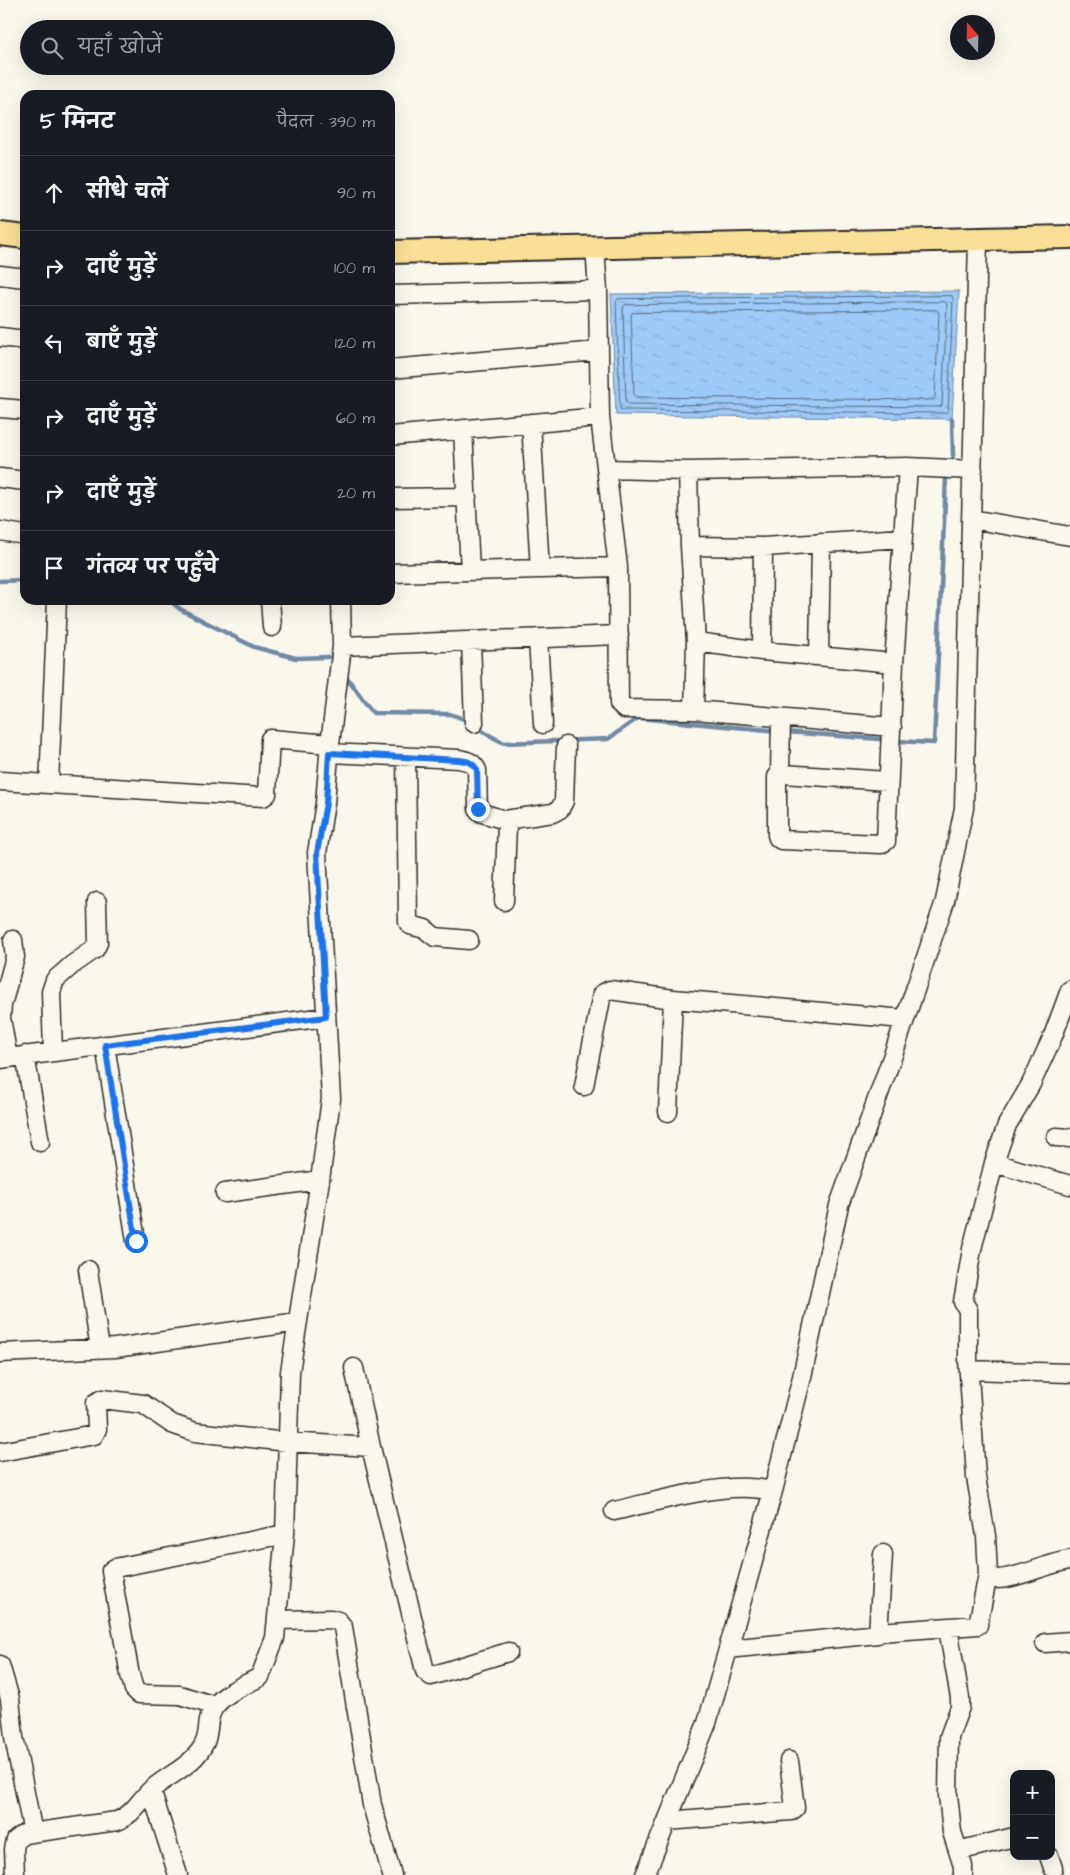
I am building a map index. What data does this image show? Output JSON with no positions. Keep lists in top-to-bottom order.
{
  "north": "top",
  "page": {
    "search": "यहाँ खोजें",
    "heading": ["5 मिनट", "पैदल · 390 m"],
    "list": [
      ["सीधे चलें", "90 m"],
      ["दाएँ मुड़ें", "100 m"],
      ["बाएँ मुड़ें", "120 m"],
      ["दाएँ मुड़ें", "60 m"],
      ["दाएँ मुड़ें", "20 m"],
      "गंतव्य पर पहुँचे"
    ],
    "map_buttons": ["+", "−"]
  }
}
